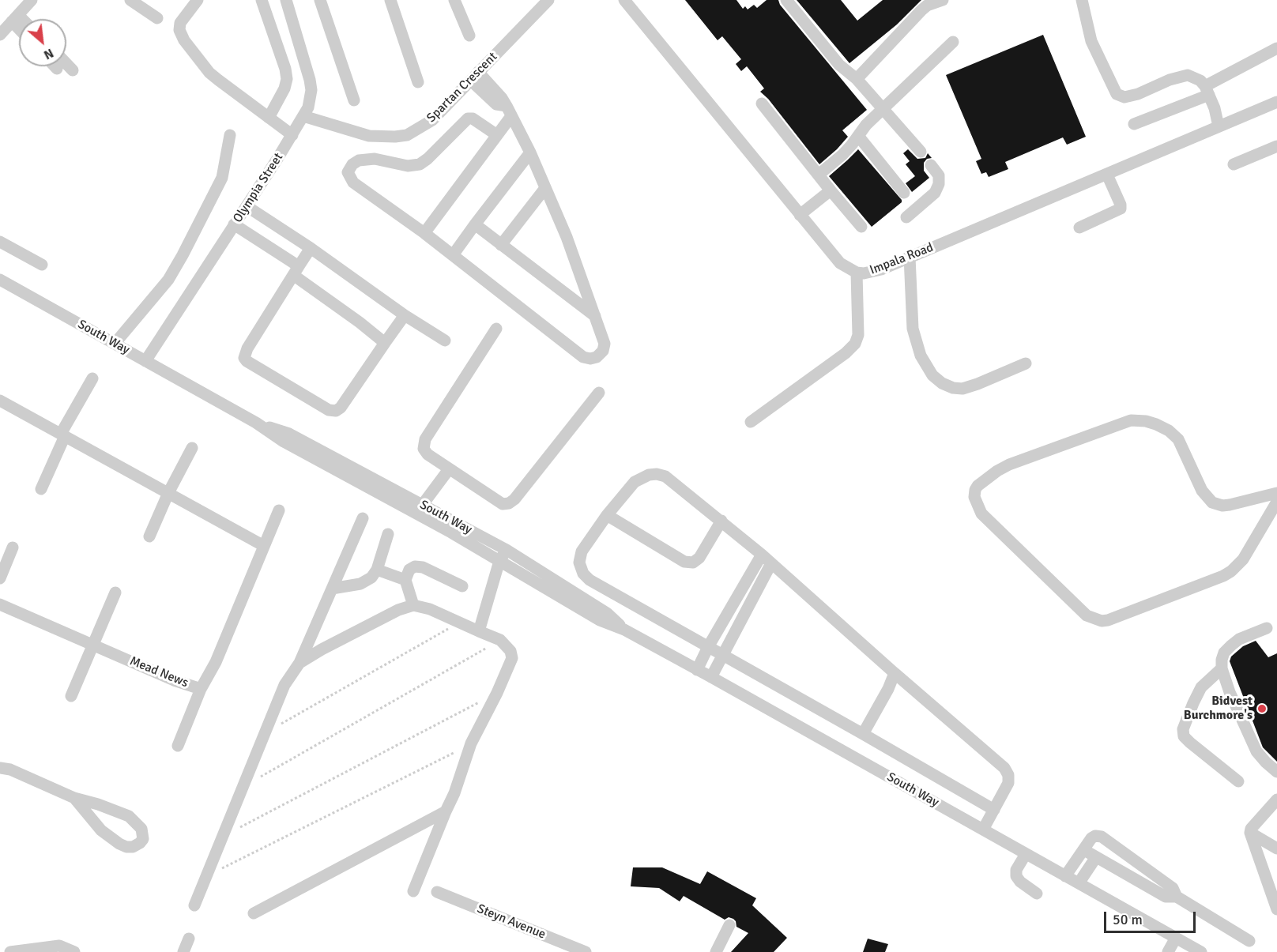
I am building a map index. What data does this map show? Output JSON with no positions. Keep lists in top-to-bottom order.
{
  "streets": {
    "street": [
      "Spartan Crescent",
      "Olympia Street",
      "Impala Road",
      "South Way",
      "Mead News",
      "Steyn Avenue"
    ]
  },
  "crossings": [
    ["Spartan Crescent", "Olympia Street"],
    ["Olympia Street", "South Way"]
  ],
  "places": ["Bidvest Burchmore's"],
  "scale_bar": "50 m",
  "north": "bottom right"
}
